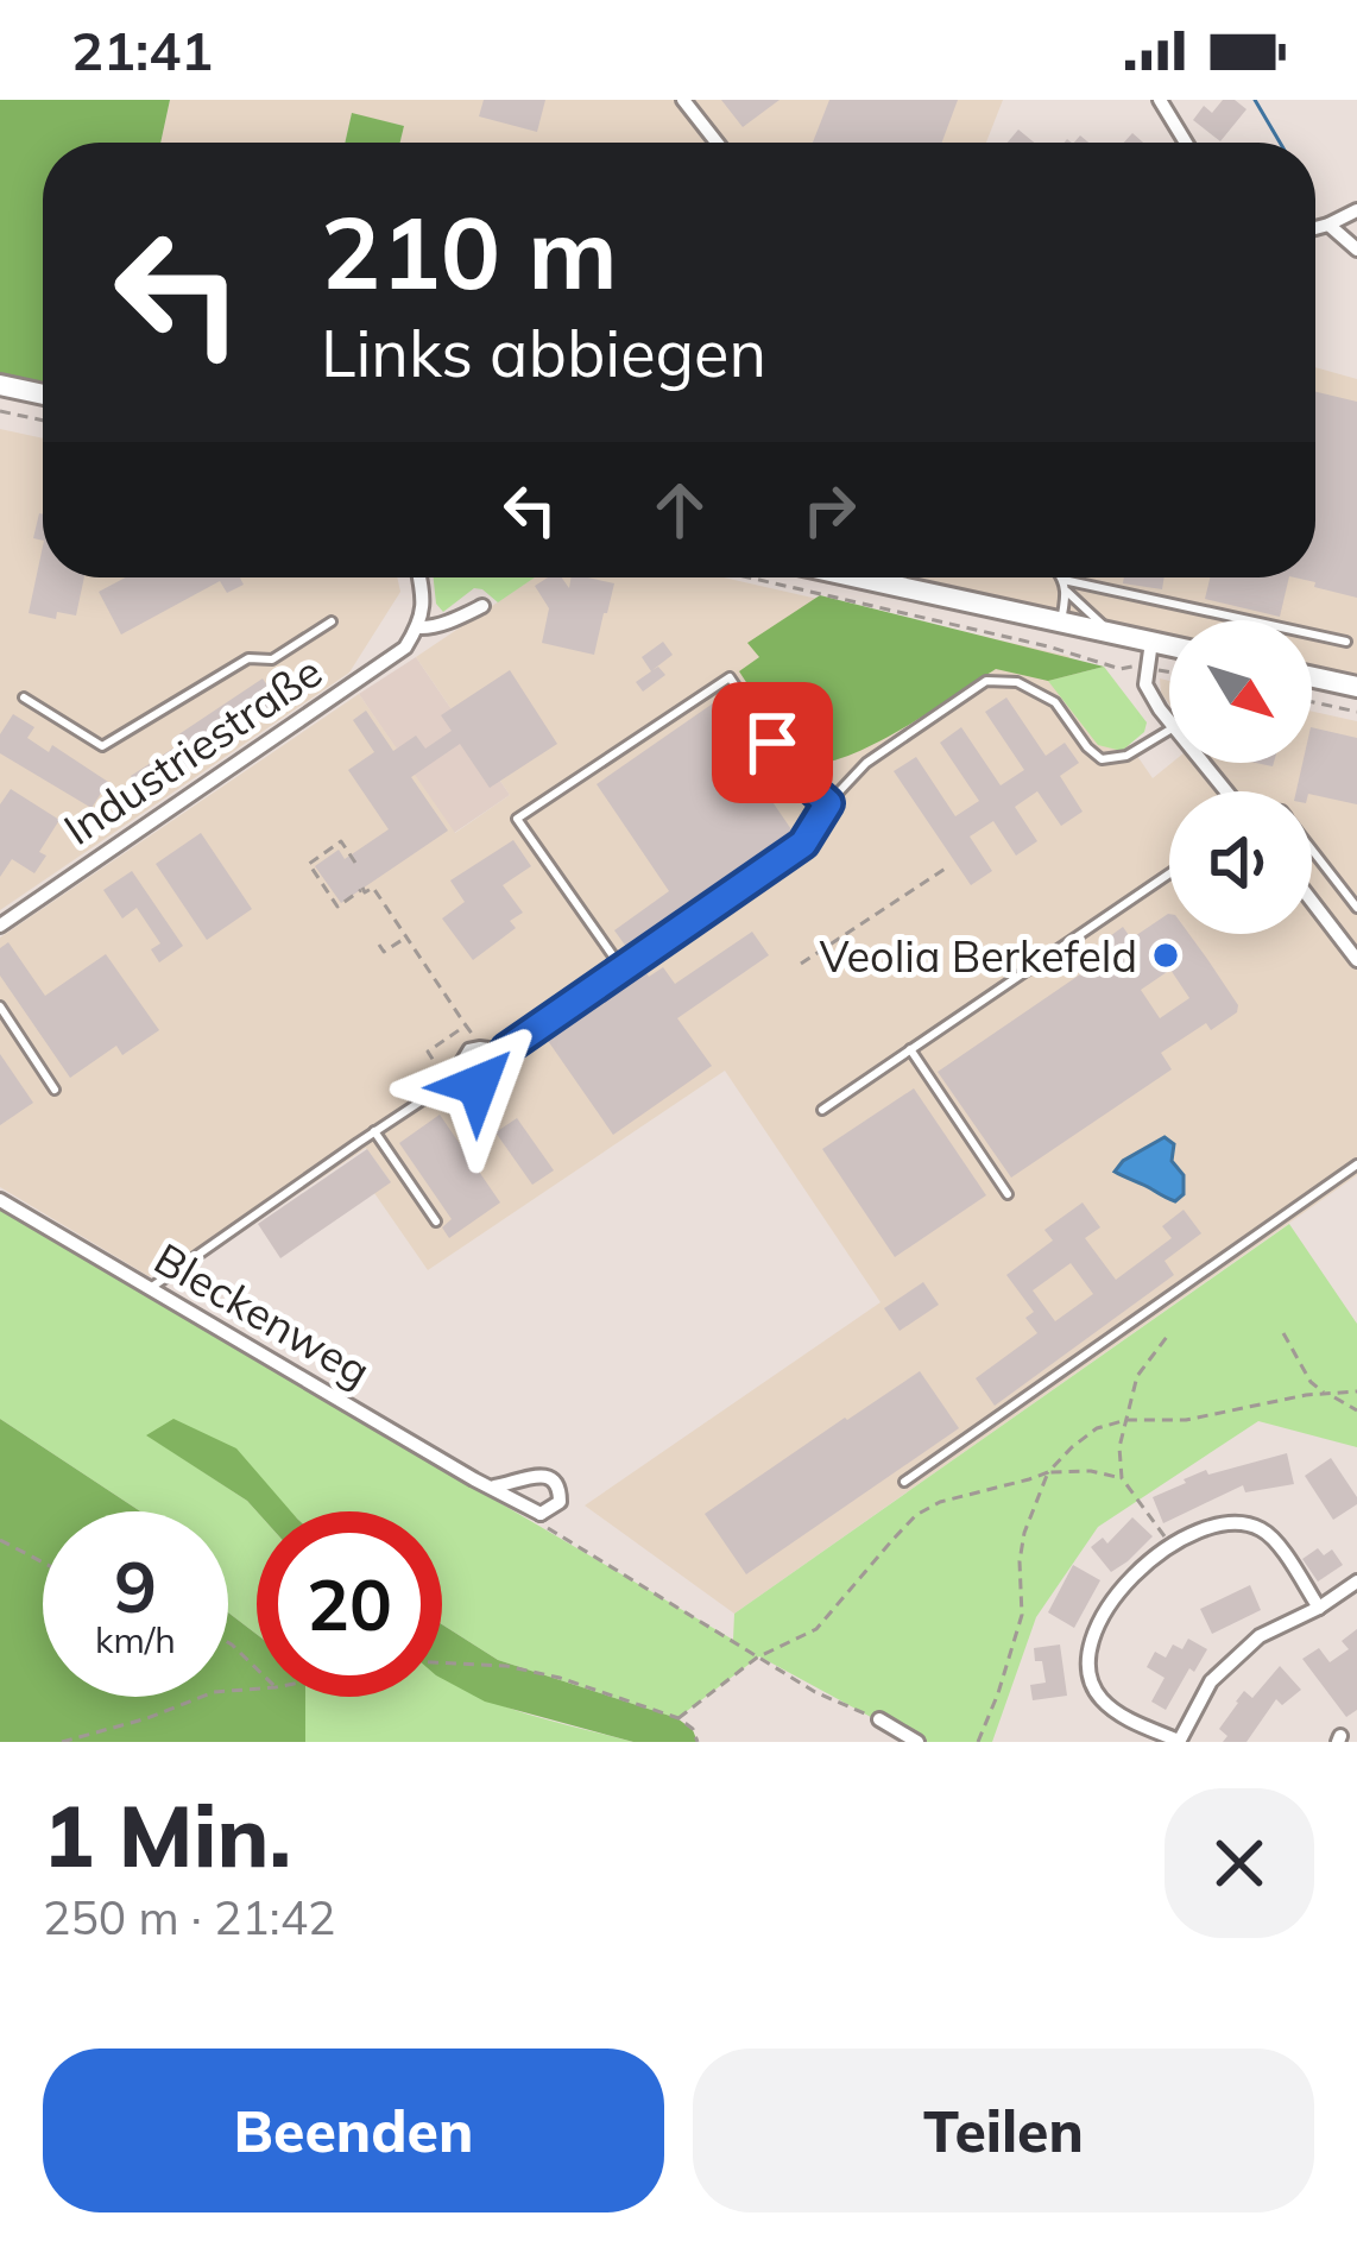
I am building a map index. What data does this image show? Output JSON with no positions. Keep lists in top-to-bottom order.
{
  "streets": {
    "street": ["Industriestraße", "Bleckenweg"]
  },
  "places": ["Veolia Berkefeld"],
  "north": "bottom right",
  "page": {
    "status": "21:41",
    "turn": ["210 m", "Links abbiegen"],
    "speed": "9 km/h",
    "limit": "20",
    "heading": ["1 Min.", "250 m · 21:42"],
    "buttons": ["Beenden", "Teilen"]
  }
}
